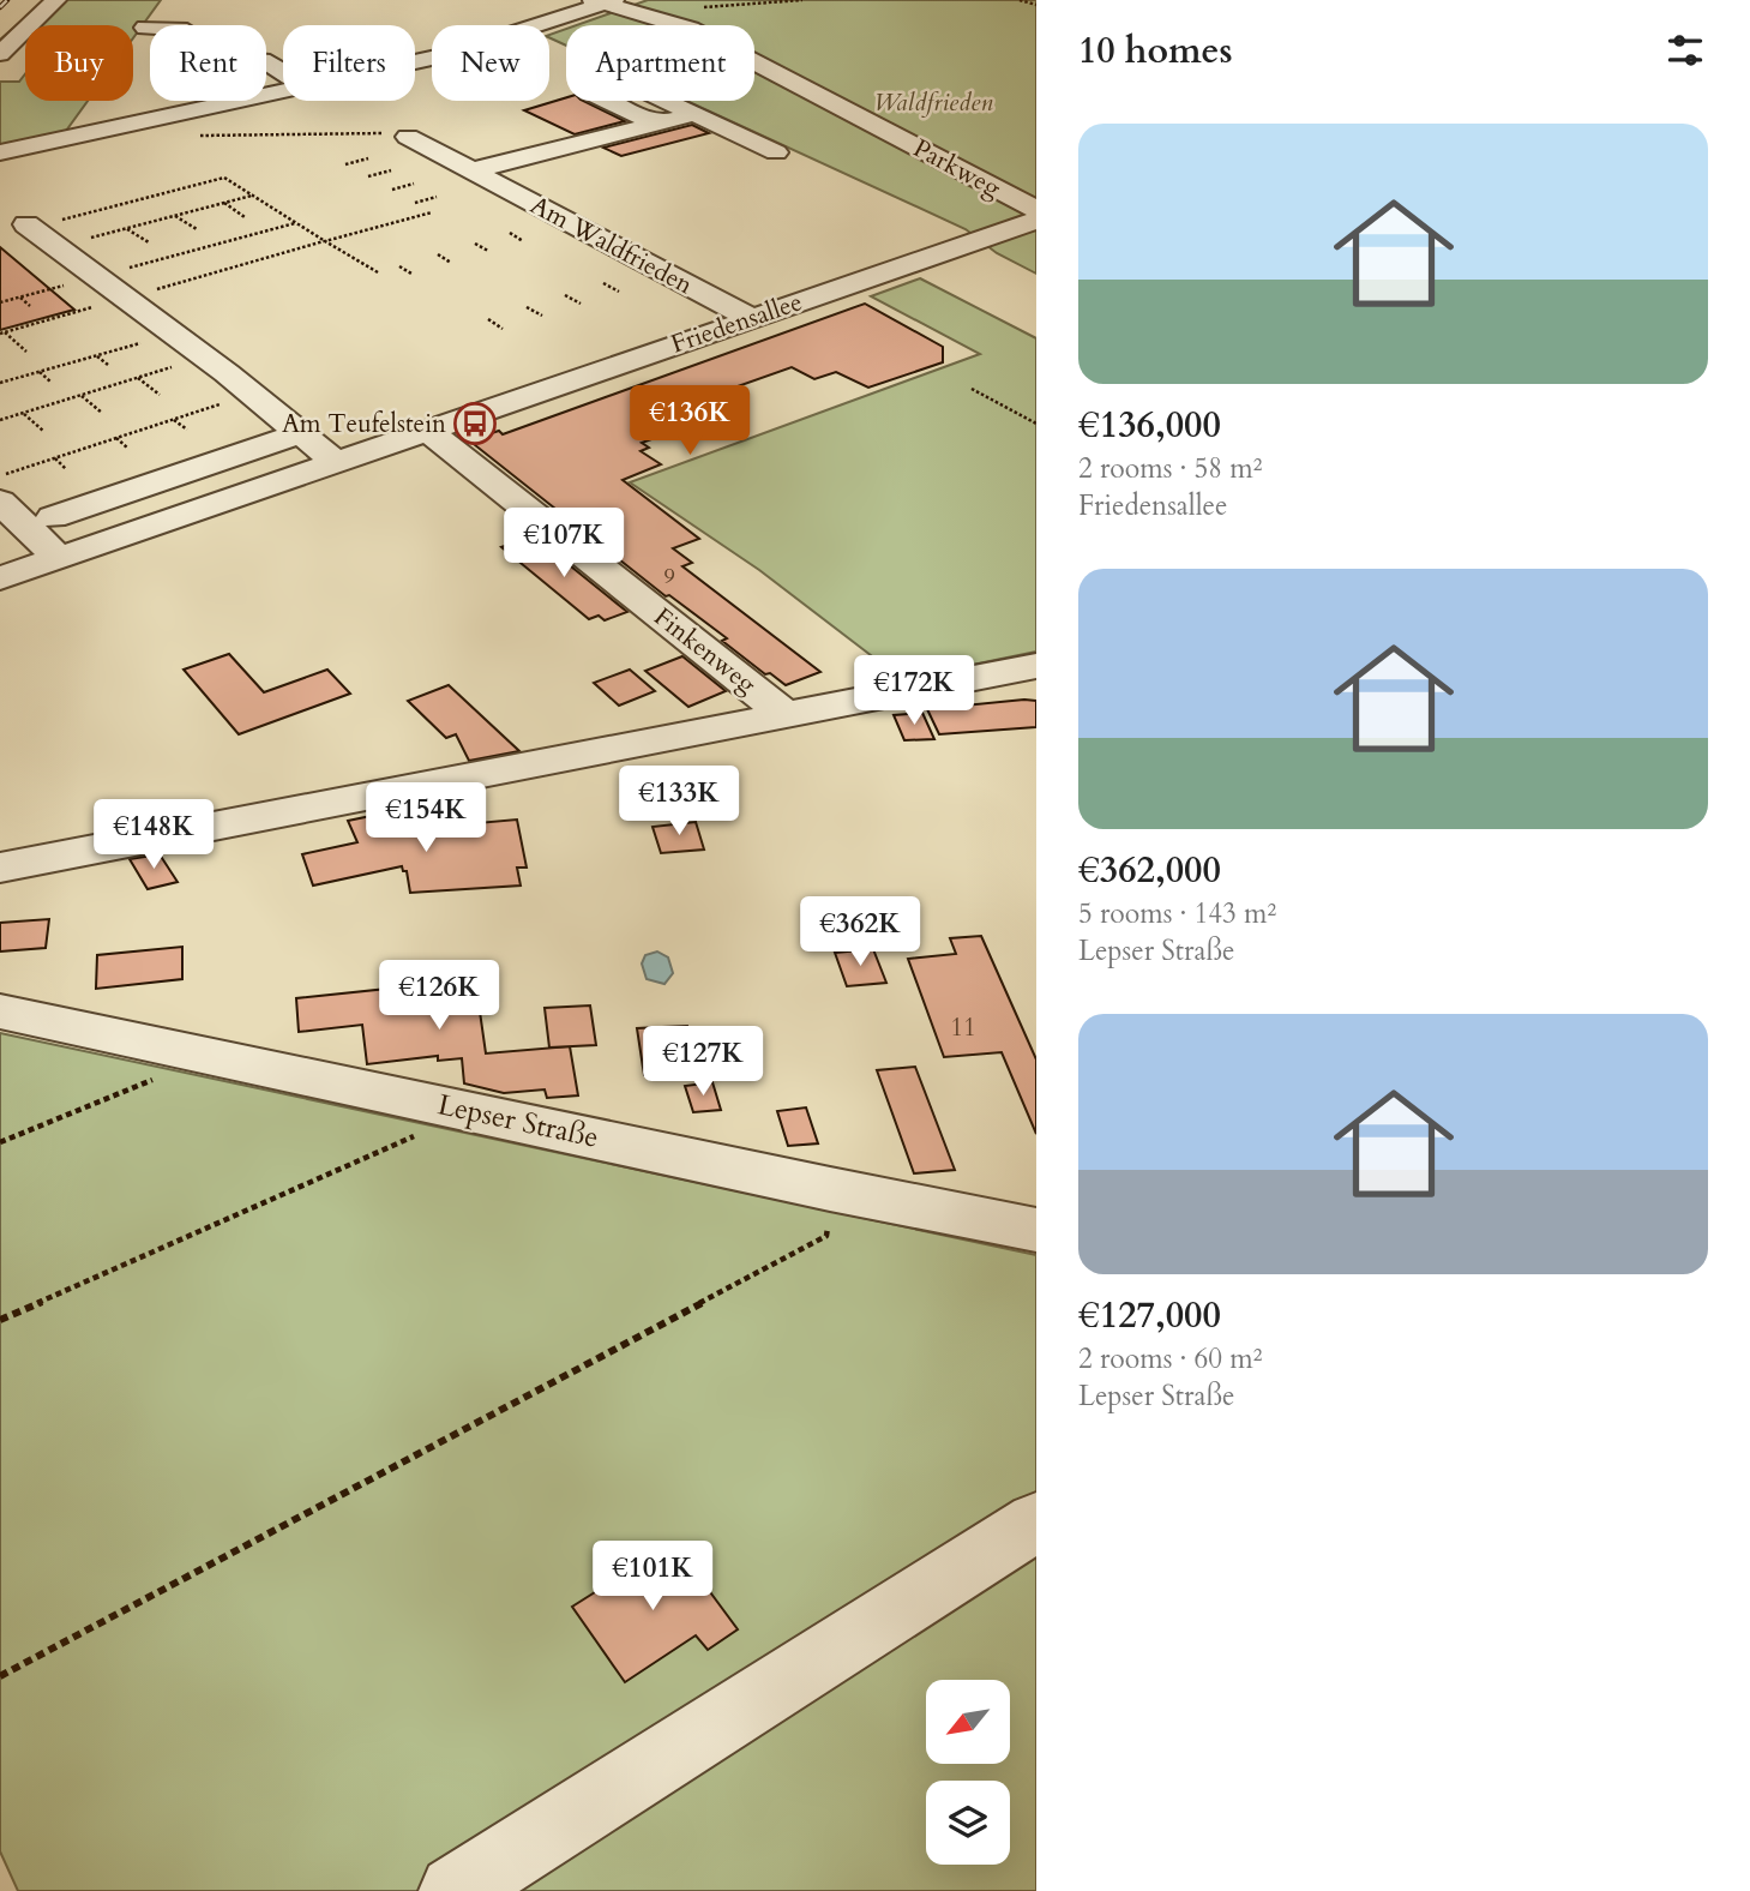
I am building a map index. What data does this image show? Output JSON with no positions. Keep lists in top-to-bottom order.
{
  "streets": {
    "street": [
      "Parkweg",
      "Am Waldfrieden",
      "Friedensallee",
      "Finkenweg",
      "Lepser Straße"
    ]
  },
  "crossings": [
    ["Parkweg", "Friedensallee"],
    ["Am Waldfrieden", "Friedensallee"],
    ["Friedensallee", "Finkenweg"]
  ],
  "parks": ["Waldfrieden"],
  "places": {
    "bus stop": ["Am Teufelstein"]
  },
  "house_numbers": ["9", "11"],
  "north": "bottom left",
  "page": {
    "heading": "10 homes",
    "chip": [
      "Buy",
      "Rent",
      "Filters",
      "New",
      "Apartment"
    ],
    "list": [
      {
        "name": "€136,000",
        "note": "2 rooms · 58 m² · Friedensallee"
      },
      {
        "name": "€362,000",
        "note": "5 rooms · 143 m² · Lepser Straße"
      },
      {
        "name": "€127,000",
        "note": "2 rooms · 60 m² · Lepser Straße"
      }
    ],
    "price": [
      "€136K",
      "€107K",
      "€172K",
      "€133K",
      "€154K",
      "€148K",
      "€362K",
      "€126K",
      "€127K",
      "€101K"
    ]
  }
}
